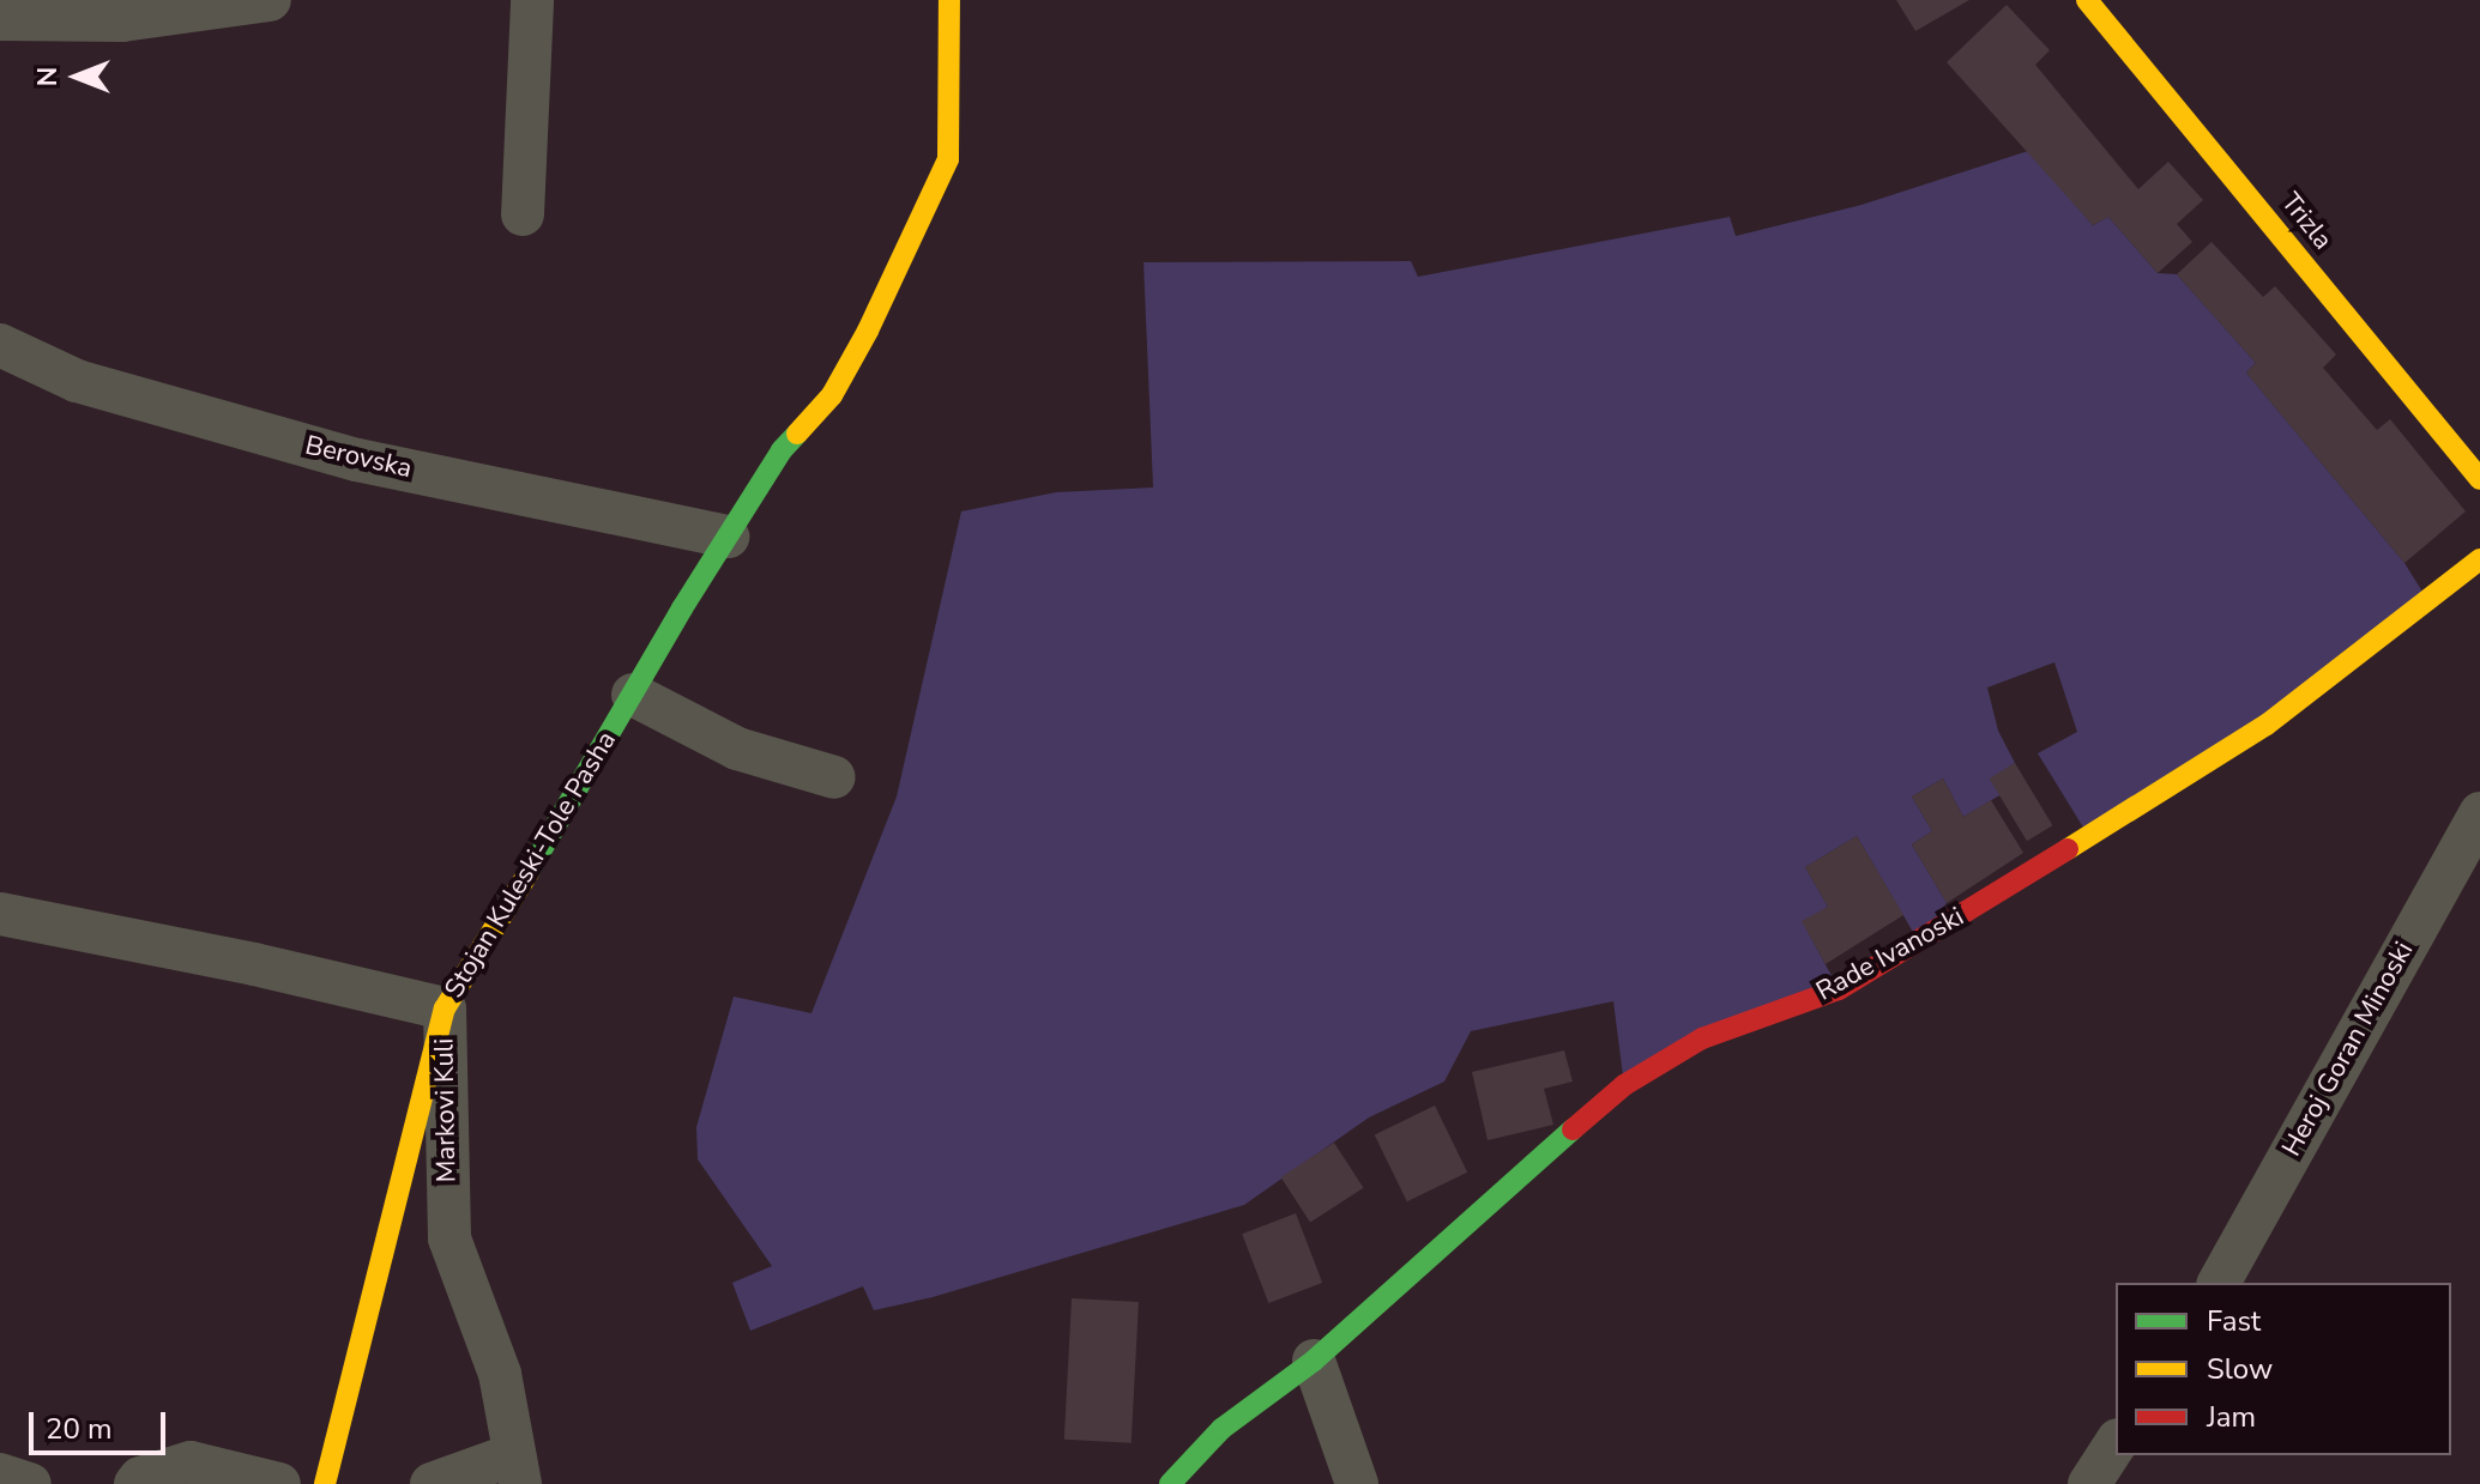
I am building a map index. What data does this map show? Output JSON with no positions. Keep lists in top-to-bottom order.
{
  "streets": {
    "street": [
      "Trizla",
      "Berovska",
      "Stojan Kuleski-Tole Pasha",
      "Rade Ivanoski",
      "Heroj Goran Minoski",
      "Markovi Kuli"
    ]
  },
  "crossings": [
    ["Berovska", "Stojan Kuleski-Tole Pasha"],
    ["Stojan Kuleski-Tole Pasha", "Markovi Kuli"]
  ],
  "legend": ["Fast", "Slow", "Jam"],
  "scale_bar": "20 m",
  "north": "left"
}
